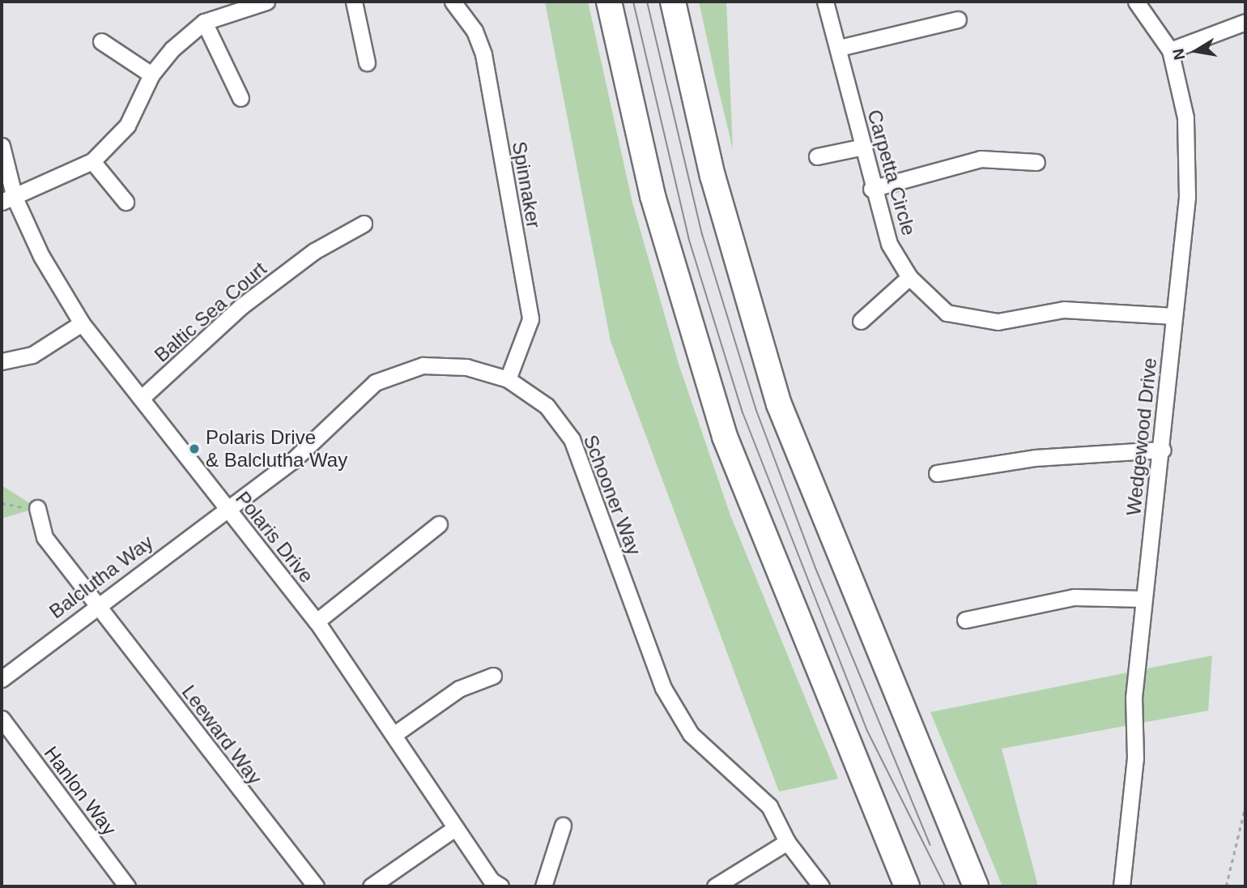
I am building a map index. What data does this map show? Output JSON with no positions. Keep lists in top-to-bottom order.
{
  "streets": {
    "street": [
      "Carpetta Circle",
      "Spinnaker",
      "Baltic Sea Court",
      "Wedgewood Drive",
      "Schooner Way",
      "Polaris Drive",
      "Balclutha Way",
      "Leeward Way",
      "Hanlon Way"
    ]
  },
  "crossings": [
    ["Carpetta Circle", "Wedgewood Drive"],
    ["Spinnaker", "Schooner Way"],
    ["Baltic Sea Court", "Polaris Drive"],
    ["Schooner Way", "Polaris Drive"],
    ["Schooner Way", "Balclutha Way"],
    ["Polaris Drive", "Balclutha Way"],
    ["Balclutha Way", "Leeward Way"]
  ],
  "places": ["Polaris Drive & Balclutha Way"],
  "north": "left"
}
